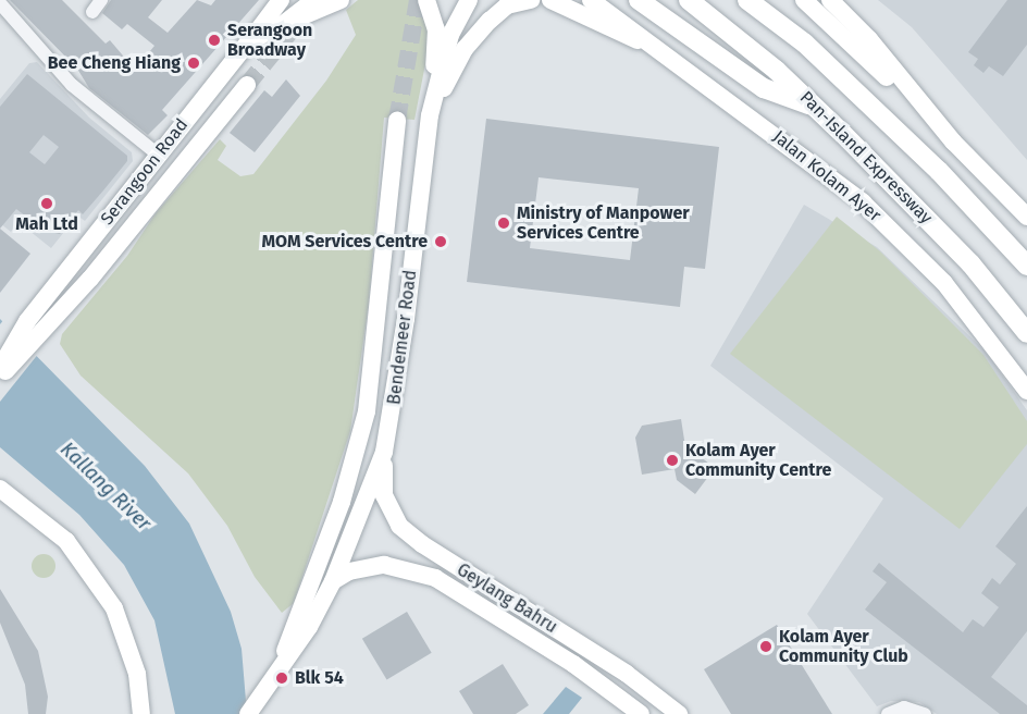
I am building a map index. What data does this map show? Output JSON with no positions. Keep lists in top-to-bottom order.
{
  "streets": {
    "highway": ["Pan-Island Expressway"],
    "main road": [
      "Serangoon Road",
      "Jalan Kolam Ayer",
      "Bendemeer Road",
      "Geylang Bahru"
    ]
  },
  "crossings": [
    ["Bendemeer Road", "Geylang Bahru"]
  ],
  "water": ["Kallang River"],
  "places": [
    "Serangoon Broadway",
    "Bee Cheng Hiang",
    "Mah Ltd",
    "Ministry of Manpower Services Centre",
    "MOM Services Centre",
    "Kolam Ayer Community Centre",
    "Kolam Ayer Community Club",
    "Blk 54"
  ]
}
